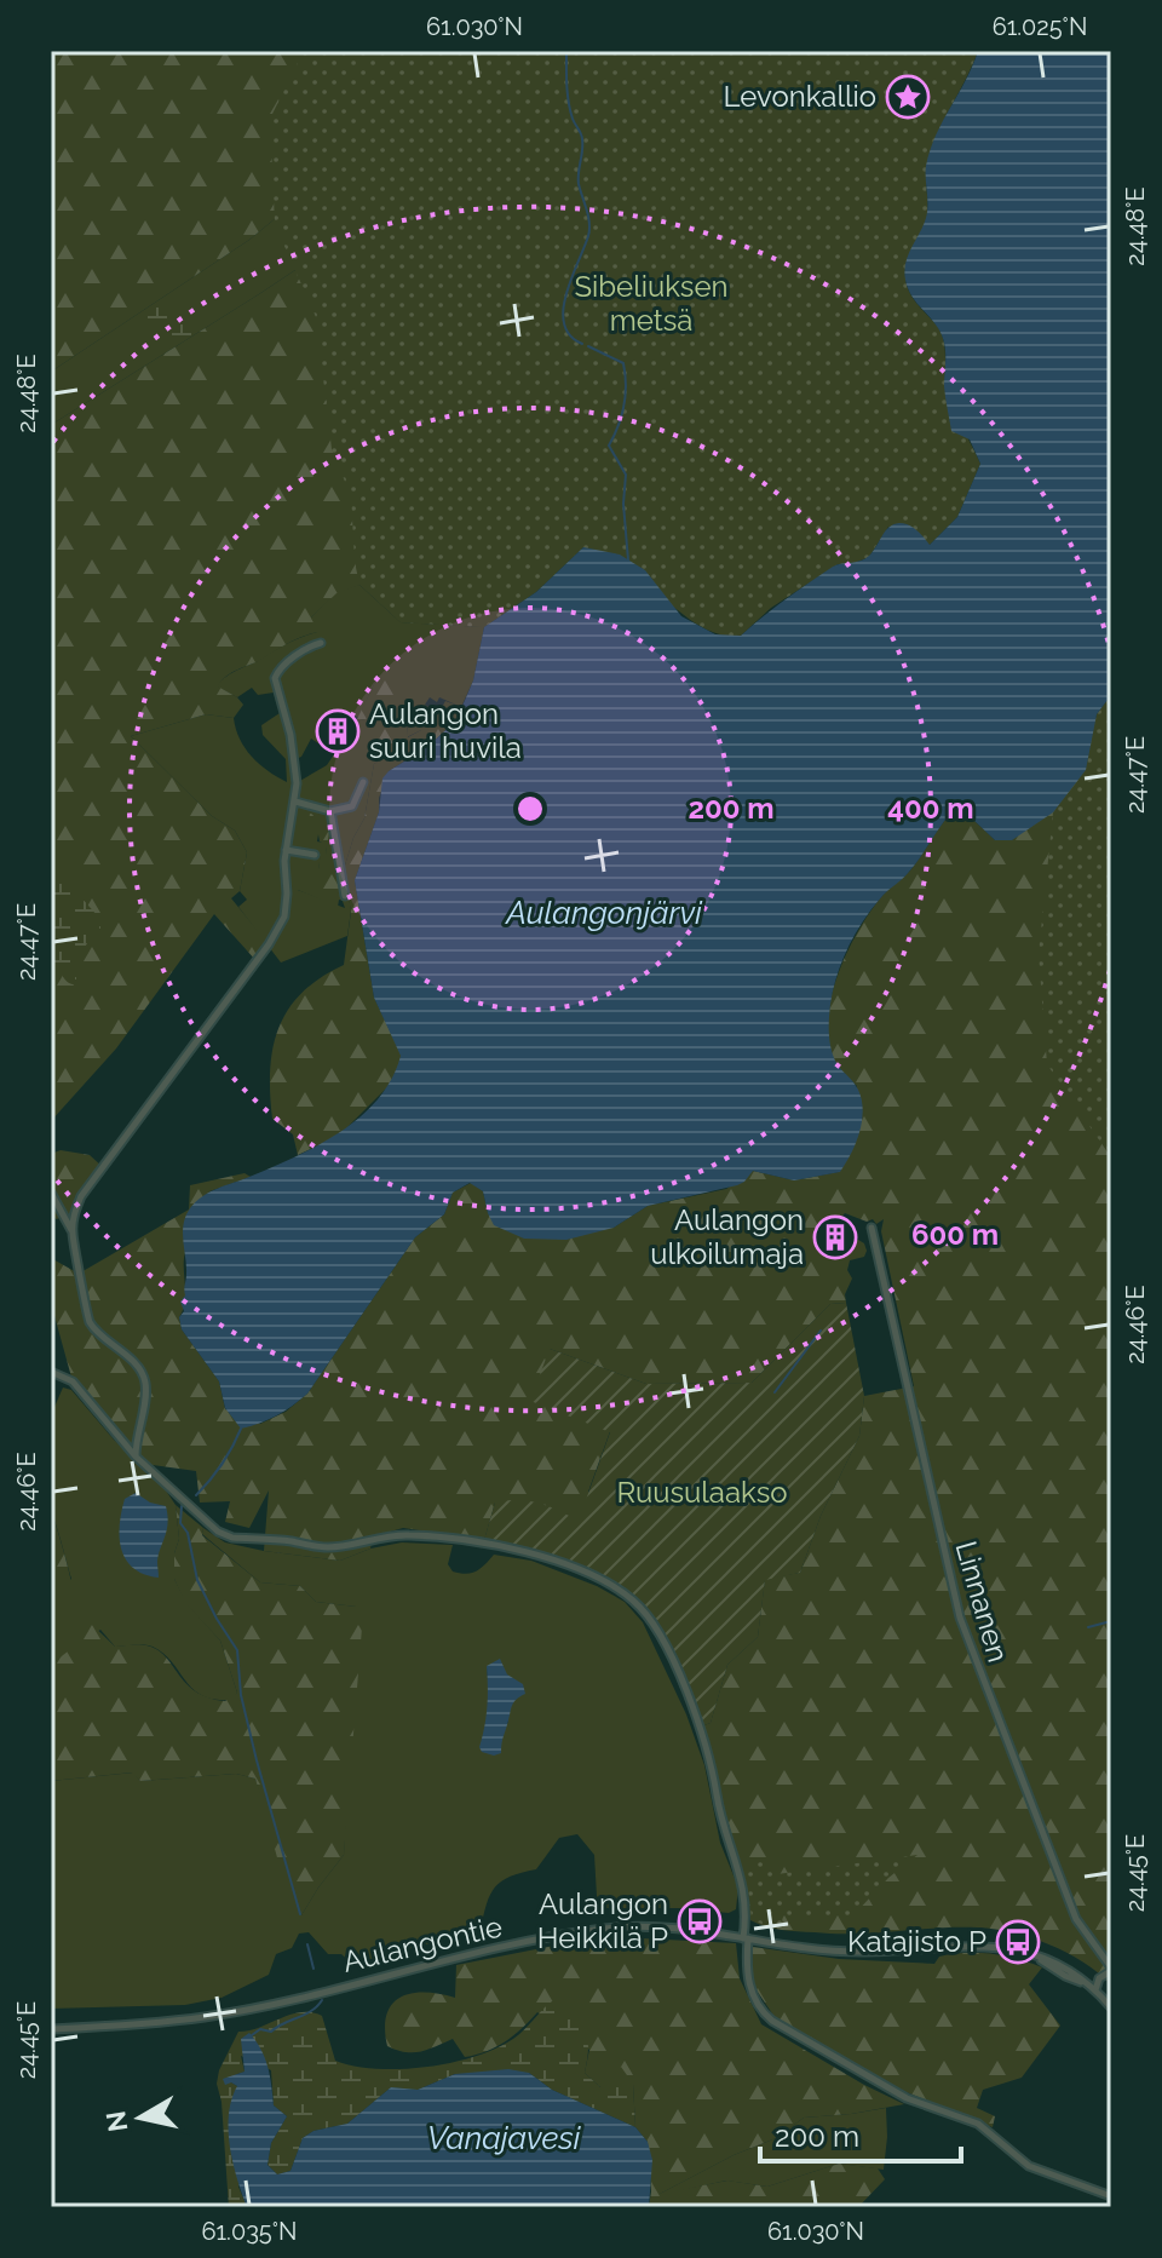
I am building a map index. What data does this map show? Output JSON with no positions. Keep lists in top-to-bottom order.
{
  "streets": {
    "street": ["Linnanen", "Aulangontie"]
  },
  "water": ["Aulangonjärvi", "Vanajavesi"],
  "parks": ["Sibeliuksen metsä", "Ruusulaakso"],
  "places": {
    "place": ["Levonkallio"],
    "building": ["Aulangon suuri huvila", "Aulangon ulkoilumaja"],
    "bus stop": ["Aulangon Heikkilä P", "Katajisto P"]
  },
  "scale_bar": "200 m",
  "north": "left",
  "coordinates": [
    "61.030°N",
    "61.025°N",
    "24.48°E",
    "24.47°E",
    "24.46°E",
    "24.45°E",
    "61.035°N"
  ],
  "rings": ["200 m", "400 m", "600 m"]
}
